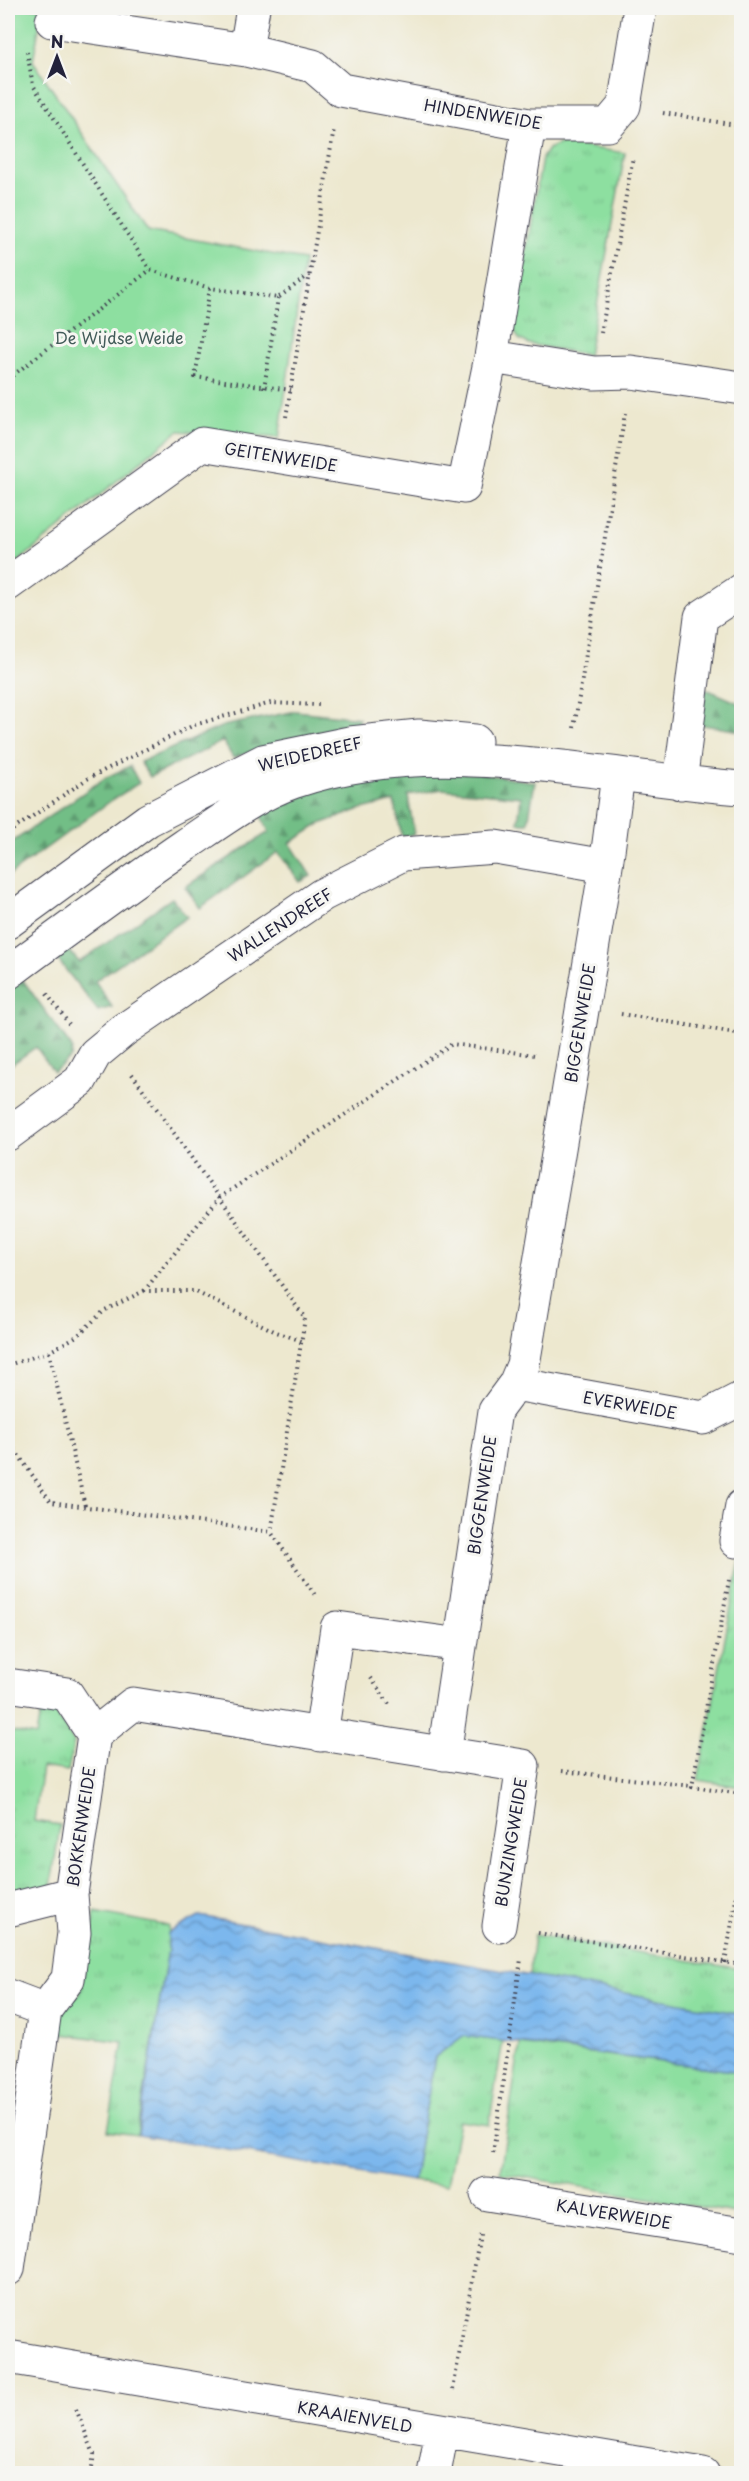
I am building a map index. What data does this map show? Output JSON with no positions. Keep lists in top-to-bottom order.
{
  "streets": {
    "street": [
      "HINDENWEIDE",
      "GEITENWEIDE",
      "WEIDEDREEF",
      "WALLENDREEF",
      "BIGGENWEIDE",
      "EVERWEIDE",
      "BOKKENWEIDE",
      "BUNZINGWEIDE",
      "KALVERWEIDE",
      "KRAAIENVELD"
    ]
  },
  "crossings": [
    ["HINDENWEIDE", "GEITENWEIDE"],
    ["WEIDEDREEF", "BIGGENWEIDE"],
    ["WALLENDREEF", "BIGGENWEIDE"],
    ["BIGGENWEIDE", "EVERWEIDE"],
    ["BIGGENWEIDE", "BUNZINGWEIDE"]
  ],
  "parks": ["De Wijdse Weide"],
  "north": "top"
}
